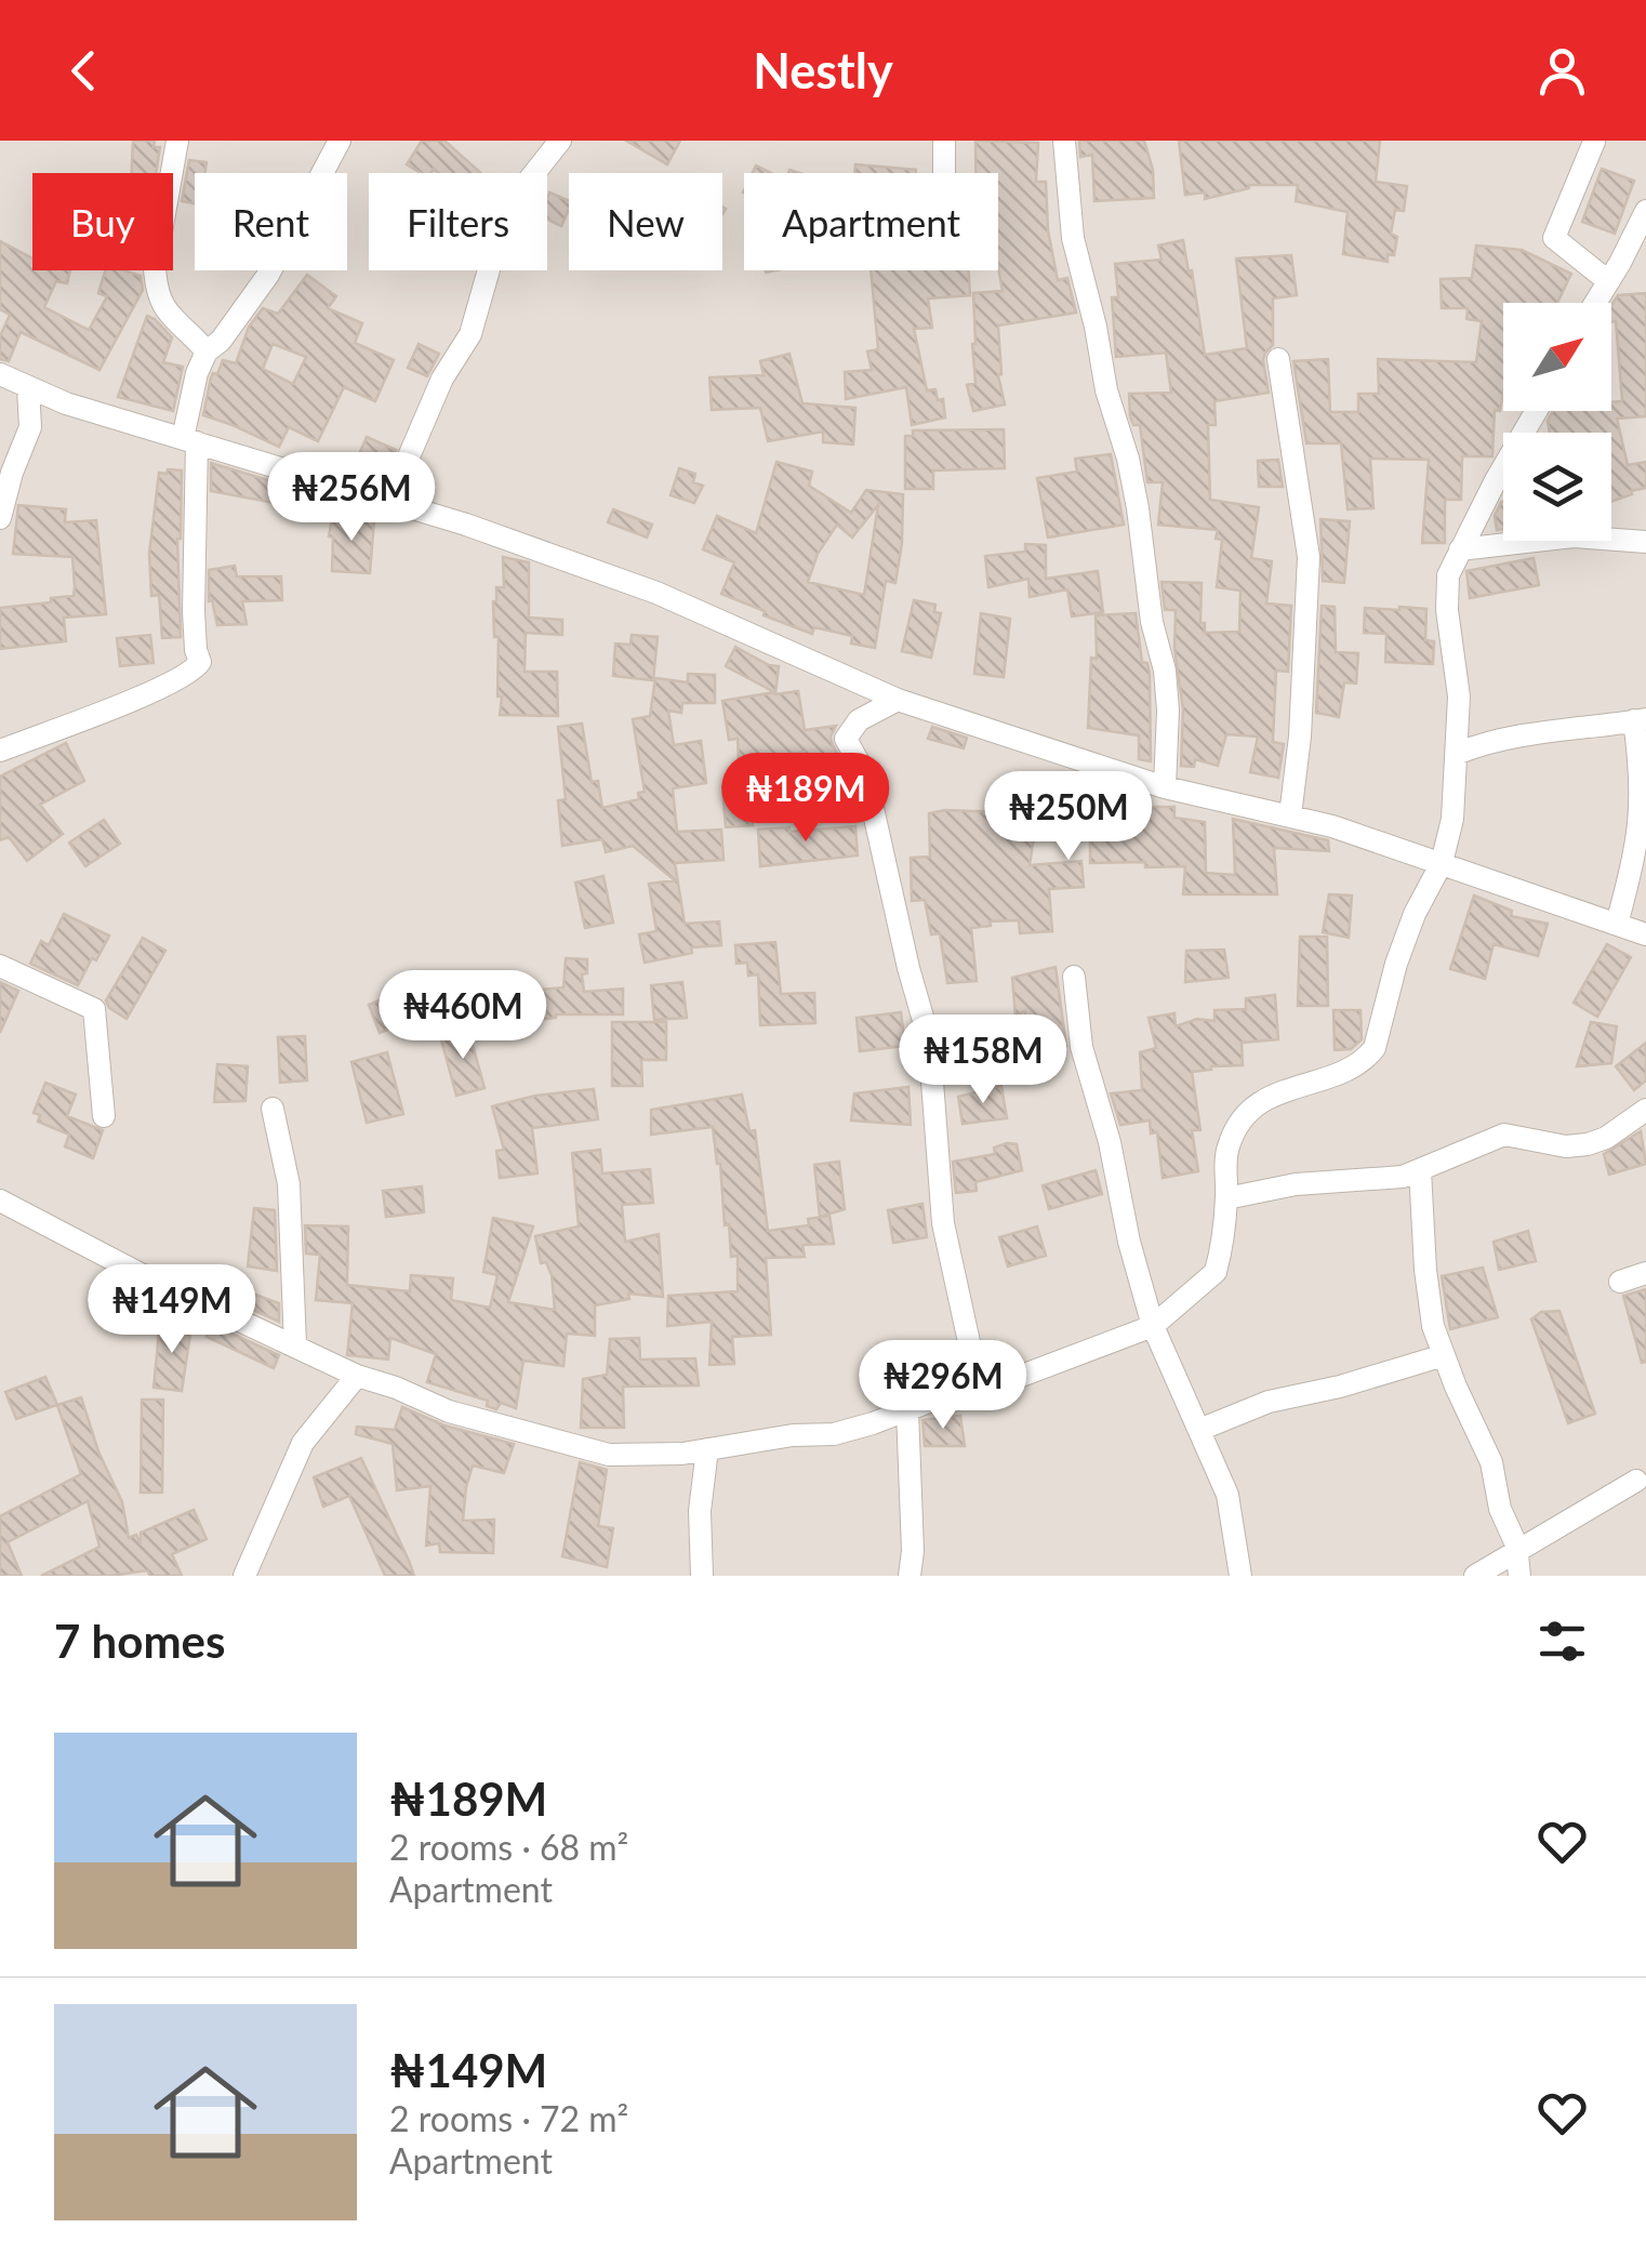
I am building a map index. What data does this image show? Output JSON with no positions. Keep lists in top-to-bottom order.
{
  "north": "top right",
  "page": {
    "header": "Nestly",
    "chip": [
      "Buy",
      "Rent",
      "Filters",
      "New",
      "Apartment"
    ],
    "price": [
      "₦256M",
      "₦189M",
      "₦250M",
      "₦460M",
      "₦158M",
      "₦149M",
      "₦296M"
    ],
    "heading": "7 homes",
    "list": [
      {
        "name": "₦189M",
        "note": "2 rooms · 68 m² · Apartment"
      },
      {
        "name": "₦149M",
        "note": "2 rooms · 72 m² · Apartment"
      }
    ]
  }
}
